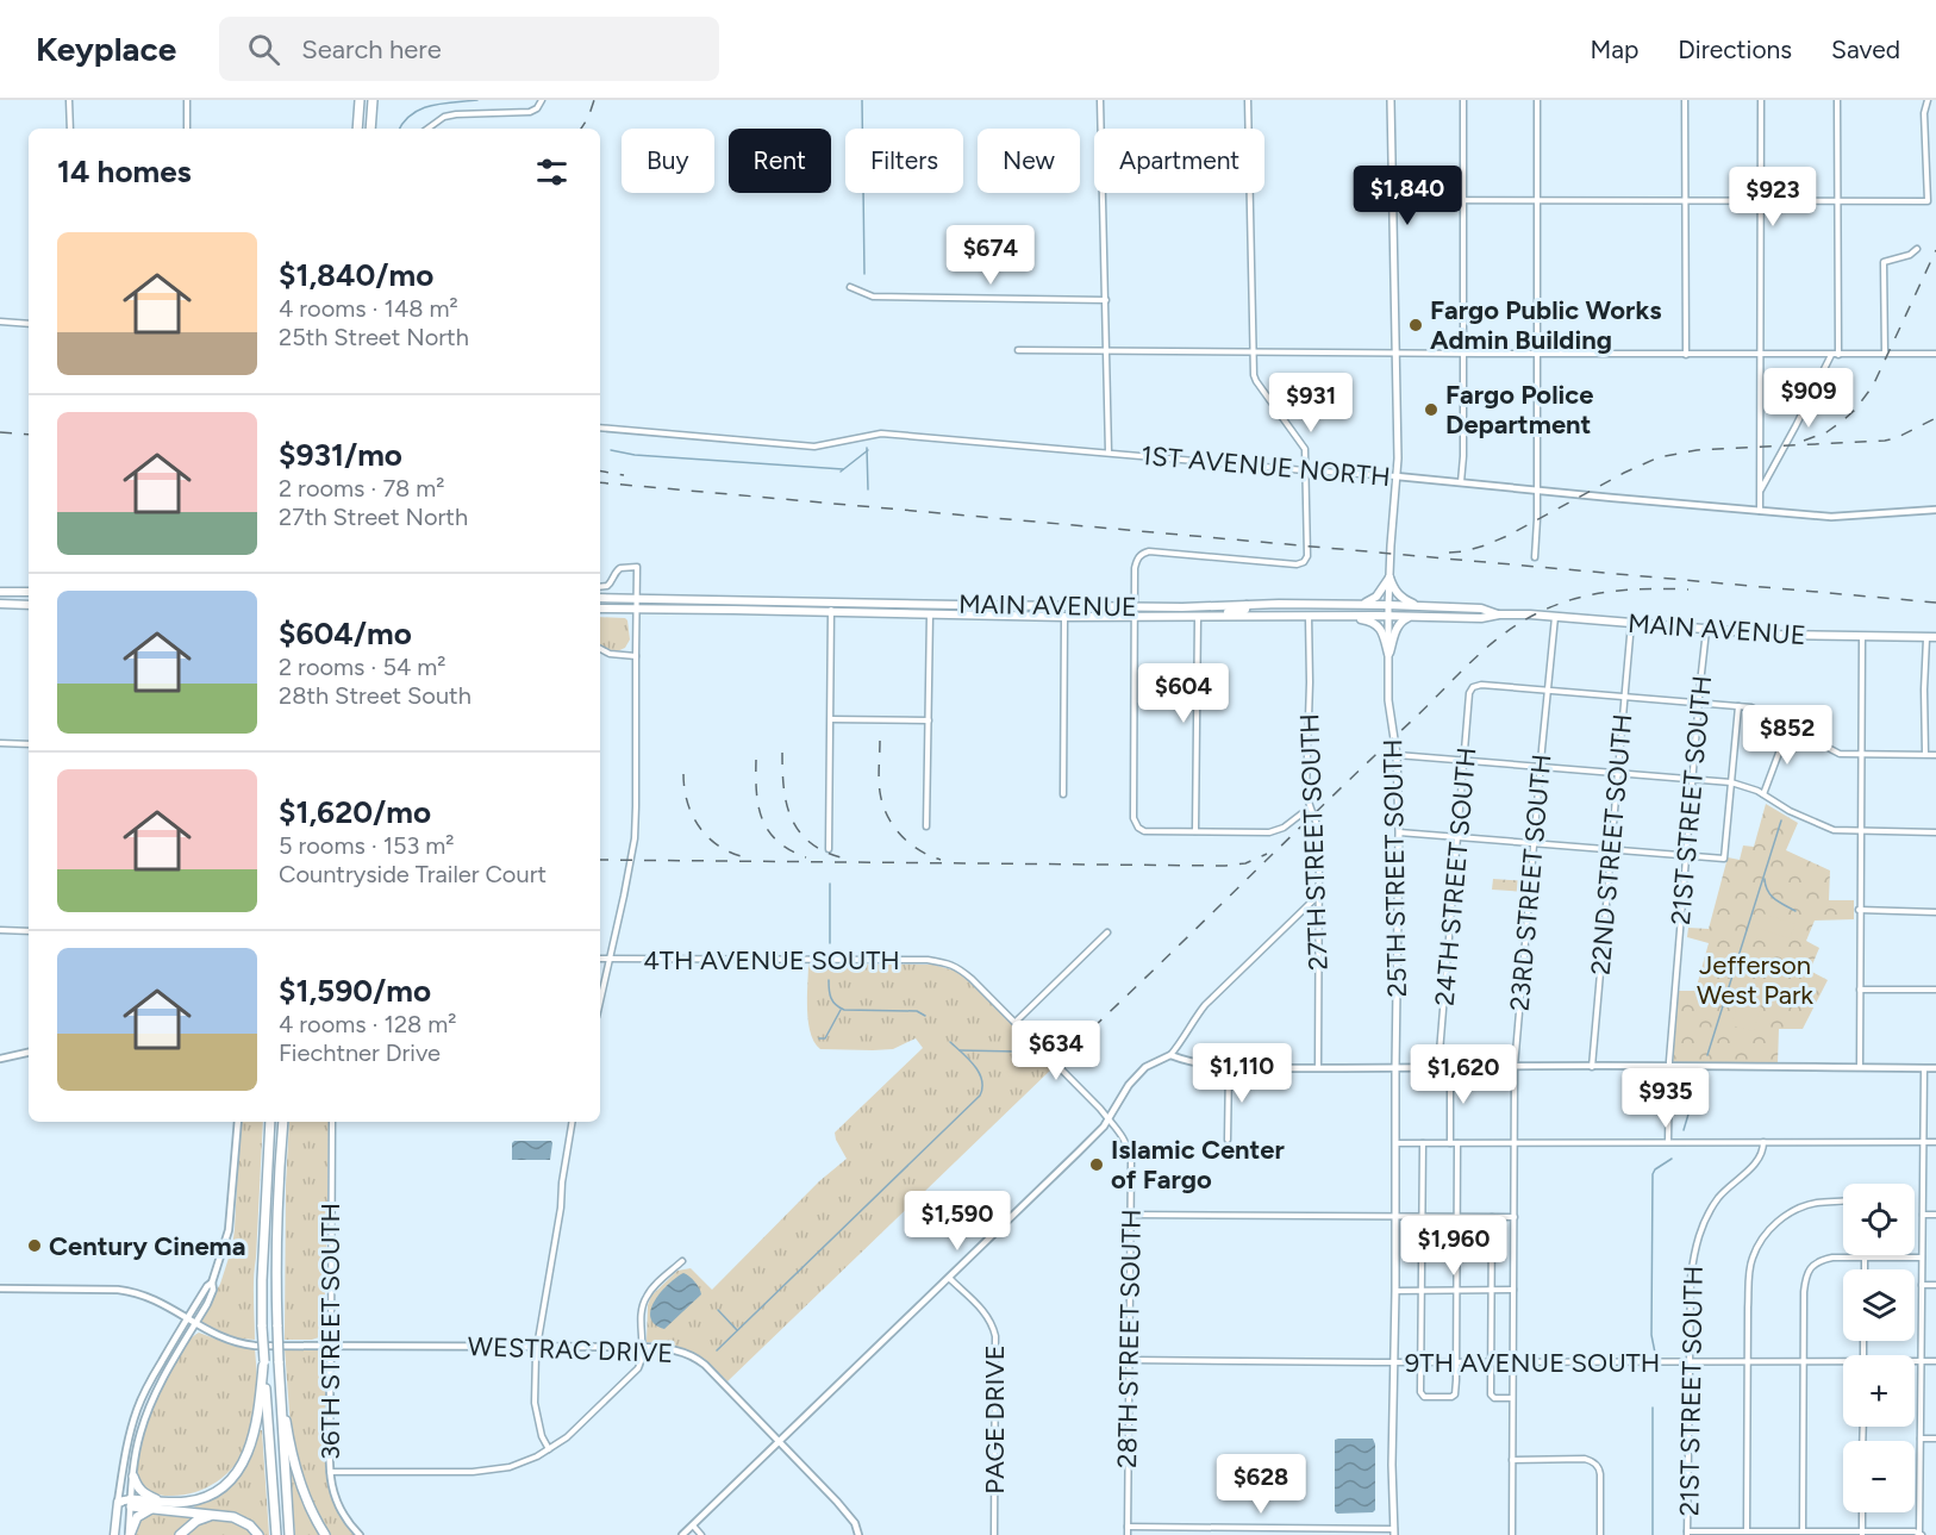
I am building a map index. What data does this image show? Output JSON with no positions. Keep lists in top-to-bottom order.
{
  "streets": {
    "main road": ["MAIN AVENUE", "25TH STREET SOUTH"],
    "street": [
      "1ST AVENUE NORTH",
      "21ST STREET SOUTH",
      "27TH STREET SOUTH",
      "22ND STREET SOUTH",
      "24TH STREET SOUTH",
      "23RD STREET SOUTH",
      "4TH AVENUE SOUTH",
      "36TH STREET SOUTH",
      "28TH STREET SOUTH",
      "WESTRAC DRIVE",
      "9TH AVENUE SOUTH",
      "PAGE DRIVE"
    ]
  },
  "crossings": [
    ["1ST AVENUE NORTH", "25TH STREET SOUTH"],
    ["MAIN AVENUE", "21ST STREET SOUTH"],
    ["MAIN AVENUE", "27TH STREET SOUTH"],
    ["MAIN AVENUE", "22ND STREET SOUTH"],
    ["MAIN AVENUE", "25TH STREET SOUTH"],
    ["MAIN AVENUE", "23RD STREET SOUTH"],
    ["21ST STREET SOUTH", "9TH AVENUE SOUTH"],
    ["25TH STREET SOUTH", "9TH AVENUE SOUTH"],
    ["24TH STREET SOUTH", "23RD STREET SOUTH"],
    ["23RD STREET SOUTH", "9TH AVENUE SOUTH"],
    ["4TH AVENUE SOUTH", "28TH STREET SOUTH"],
    ["36TH STREET SOUTH", "WESTRAC DRIVE"],
    ["28TH STREET SOUTH", "9TH AVENUE SOUTH"]
  ],
  "parks": ["Jefferson West Park"],
  "places": [
    "Fargo Public Works Admin Building",
    "Fargo Police Department",
    "Islamic Center of Fargo",
    "Century Cinema"
  ],
  "page": {
    "header": "Keyplace",
    "search": "Search here",
    "nav": ["Map", "Directions", "Saved"],
    "chip": [
      "Buy",
      "Rent",
      "Filters",
      "New",
      "Apartment"
    ],
    "heading": "14 homes",
    "price": [
      "$1,840",
      "$923",
      "$674",
      "$909",
      "$931",
      "$604",
      "$852",
      "$634",
      "$1,110",
      "$1,620",
      "$935",
      "$1,590",
      "$1,960",
      "$628"
    ],
    "list": [
      {
        "name": "$1,840/mo",
        "note": "4 rooms · 148 m² · 25th Street North"
      },
      {
        "name": "$931/mo",
        "note": "2 rooms · 78 m² · 27th Street North"
      },
      {
        "name": "$604/mo",
        "note": "2 rooms · 54 m² · 28th Street South"
      },
      {
        "name": "$1,620/mo",
        "note": "5 rooms · 153 m² · Countryside Trailer Court"
      },
      {
        "name": "$1,590/mo",
        "note": "4 rooms · 128 m² · Fiechtner Drive"
      }
    ],
    "map_buttons": ["+", "−"]
  }
}
